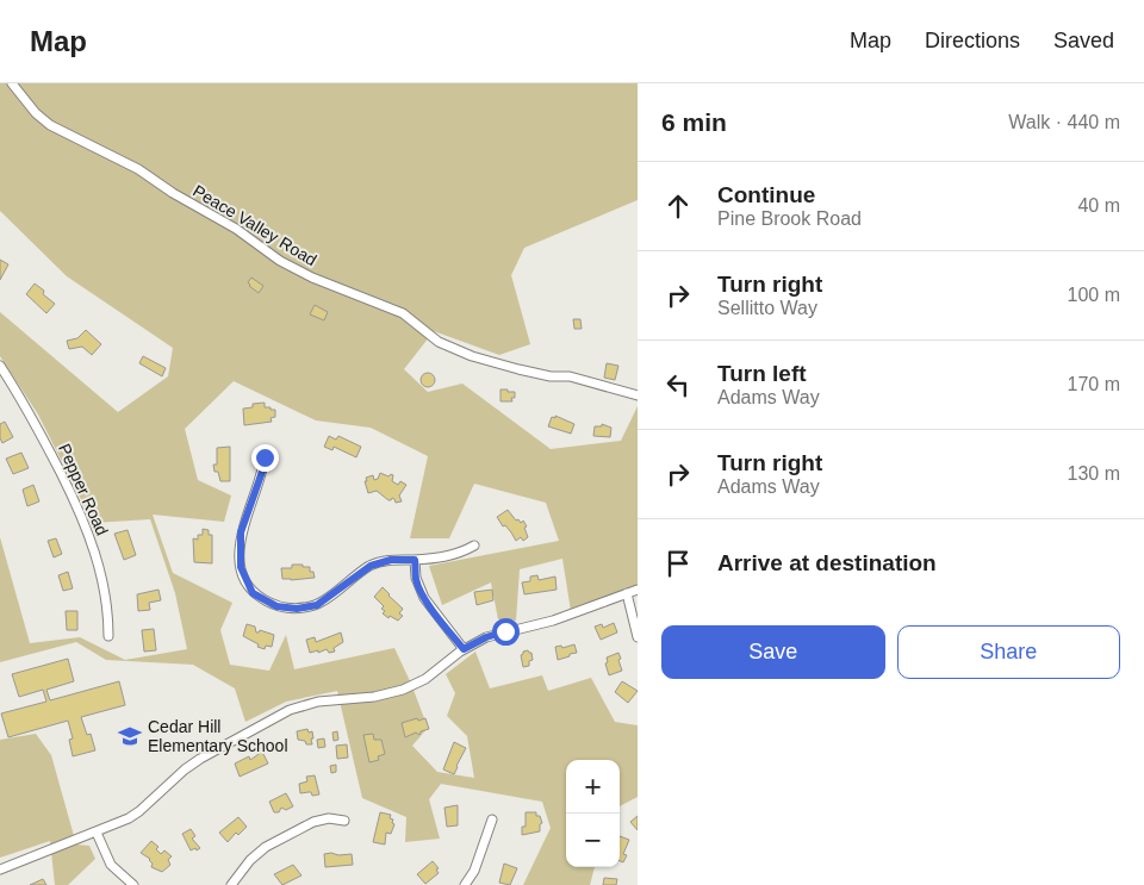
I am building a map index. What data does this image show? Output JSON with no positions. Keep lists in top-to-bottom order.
{
  "streets": {
    "street": ["Peace Valley Road", "Pepper Road"]
  },
  "places": {
    "school or university": ["Cedar Hill Elementary School"]
  },
  "page": {
    "header": "Map",
    "nav": ["Map", "Directions", "Saved"],
    "heading": ["6 min", "Walk · 440 m"],
    "list": [
      ["Continue", "Pine Brook Road", "40 m"],
      ["Turn right", "Sellitto Way", "100 m"],
      ["Turn left", "Adams Way", "170 m"],
      ["Turn right", "Adams Way", "130 m"],
      "Arrive at destination"
    ],
    "buttons": ["Save", "Share"],
    "map_buttons": ["+", "−"]
  }
}
